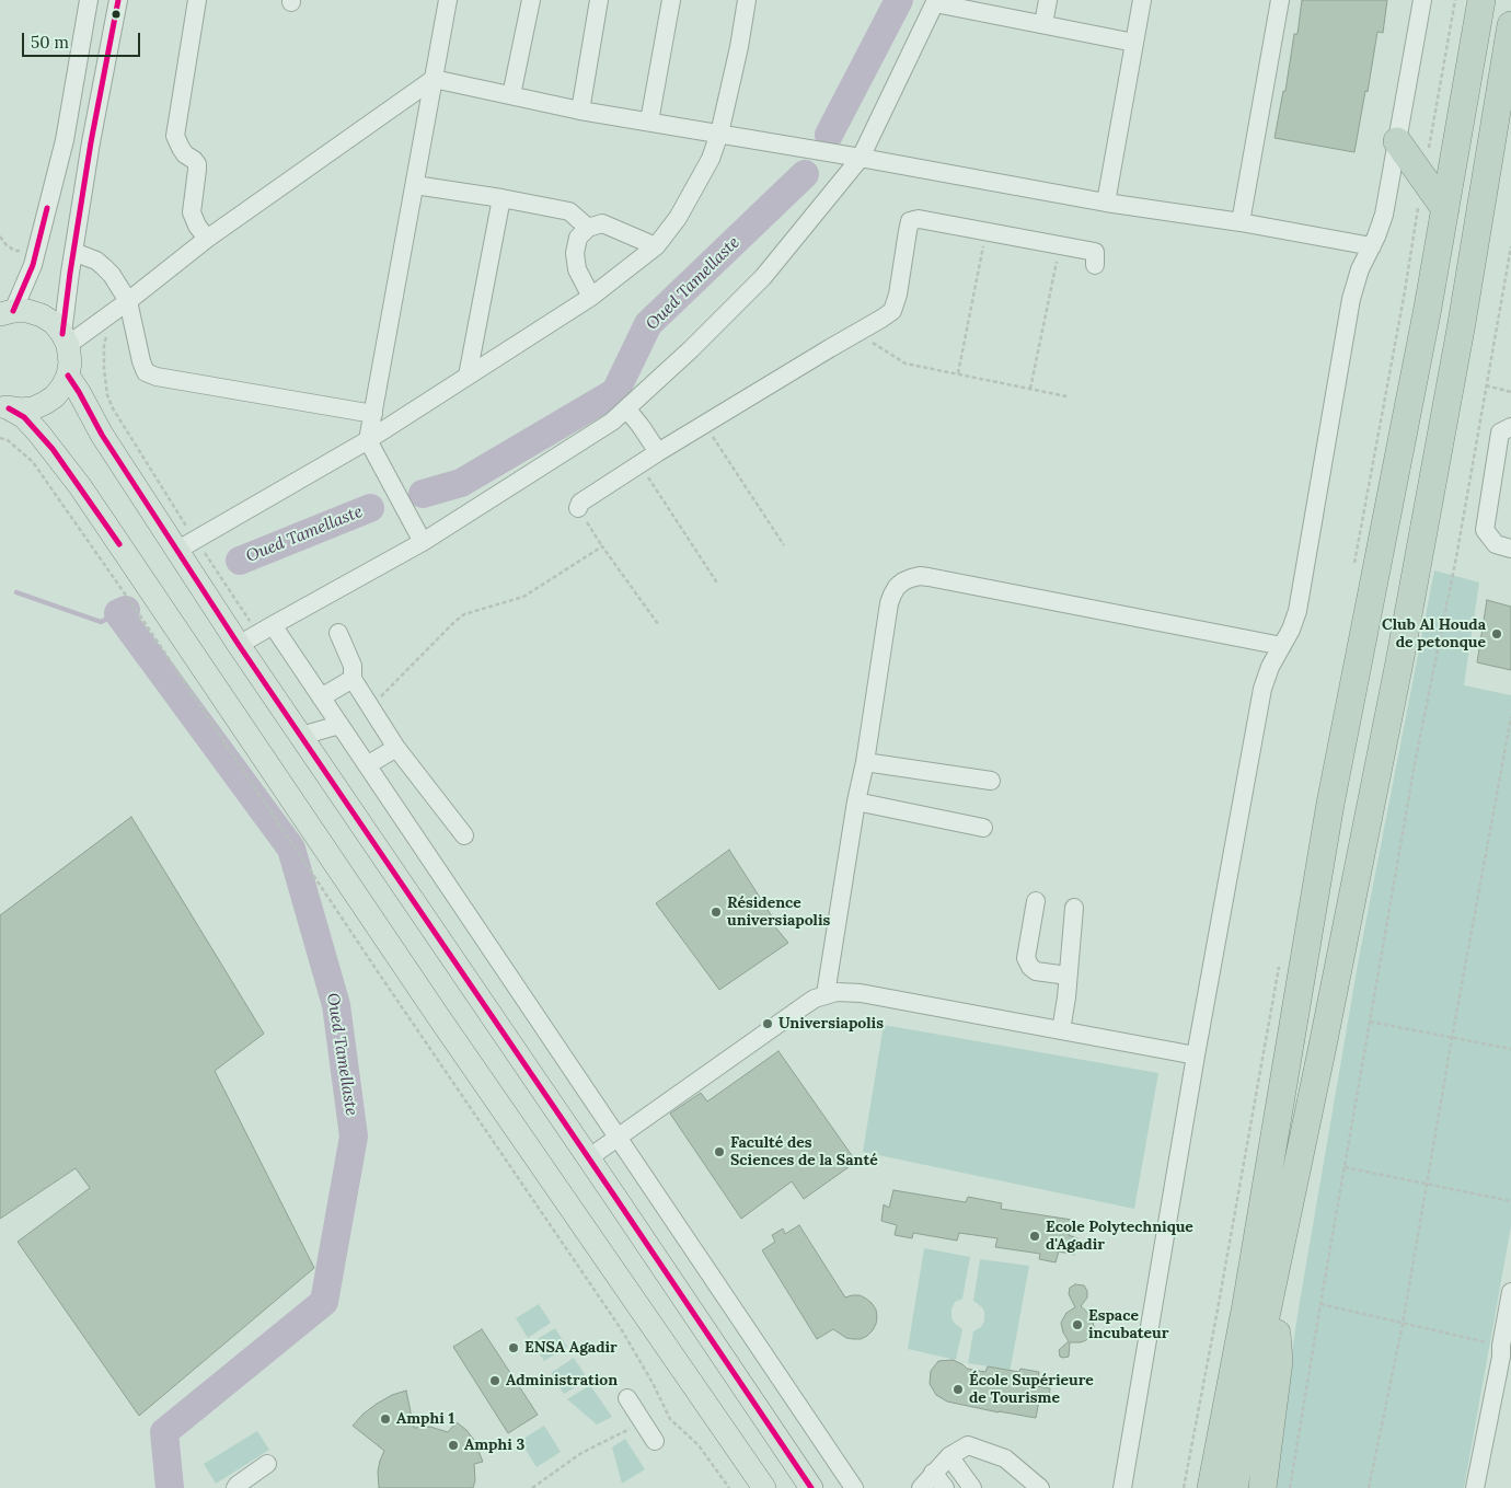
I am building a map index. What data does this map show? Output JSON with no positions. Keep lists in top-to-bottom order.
{
  "water": ["Oued Tamellaste"],
  "places": [
    "Club Al Houda de petonque",
    "Résidence universiapolis",
    "Universiapolis",
    "Faculté des Sciences de la Santé",
    "Ecole Polytechnique d'Agadir",
    "Espace incubateur",
    "ENSA Agadir",
    "Administration",
    "École Supérieure de Tourisme",
    "Amphi 1",
    "Amphi 3"
  ],
  "scale_bar": "50 m"
}
